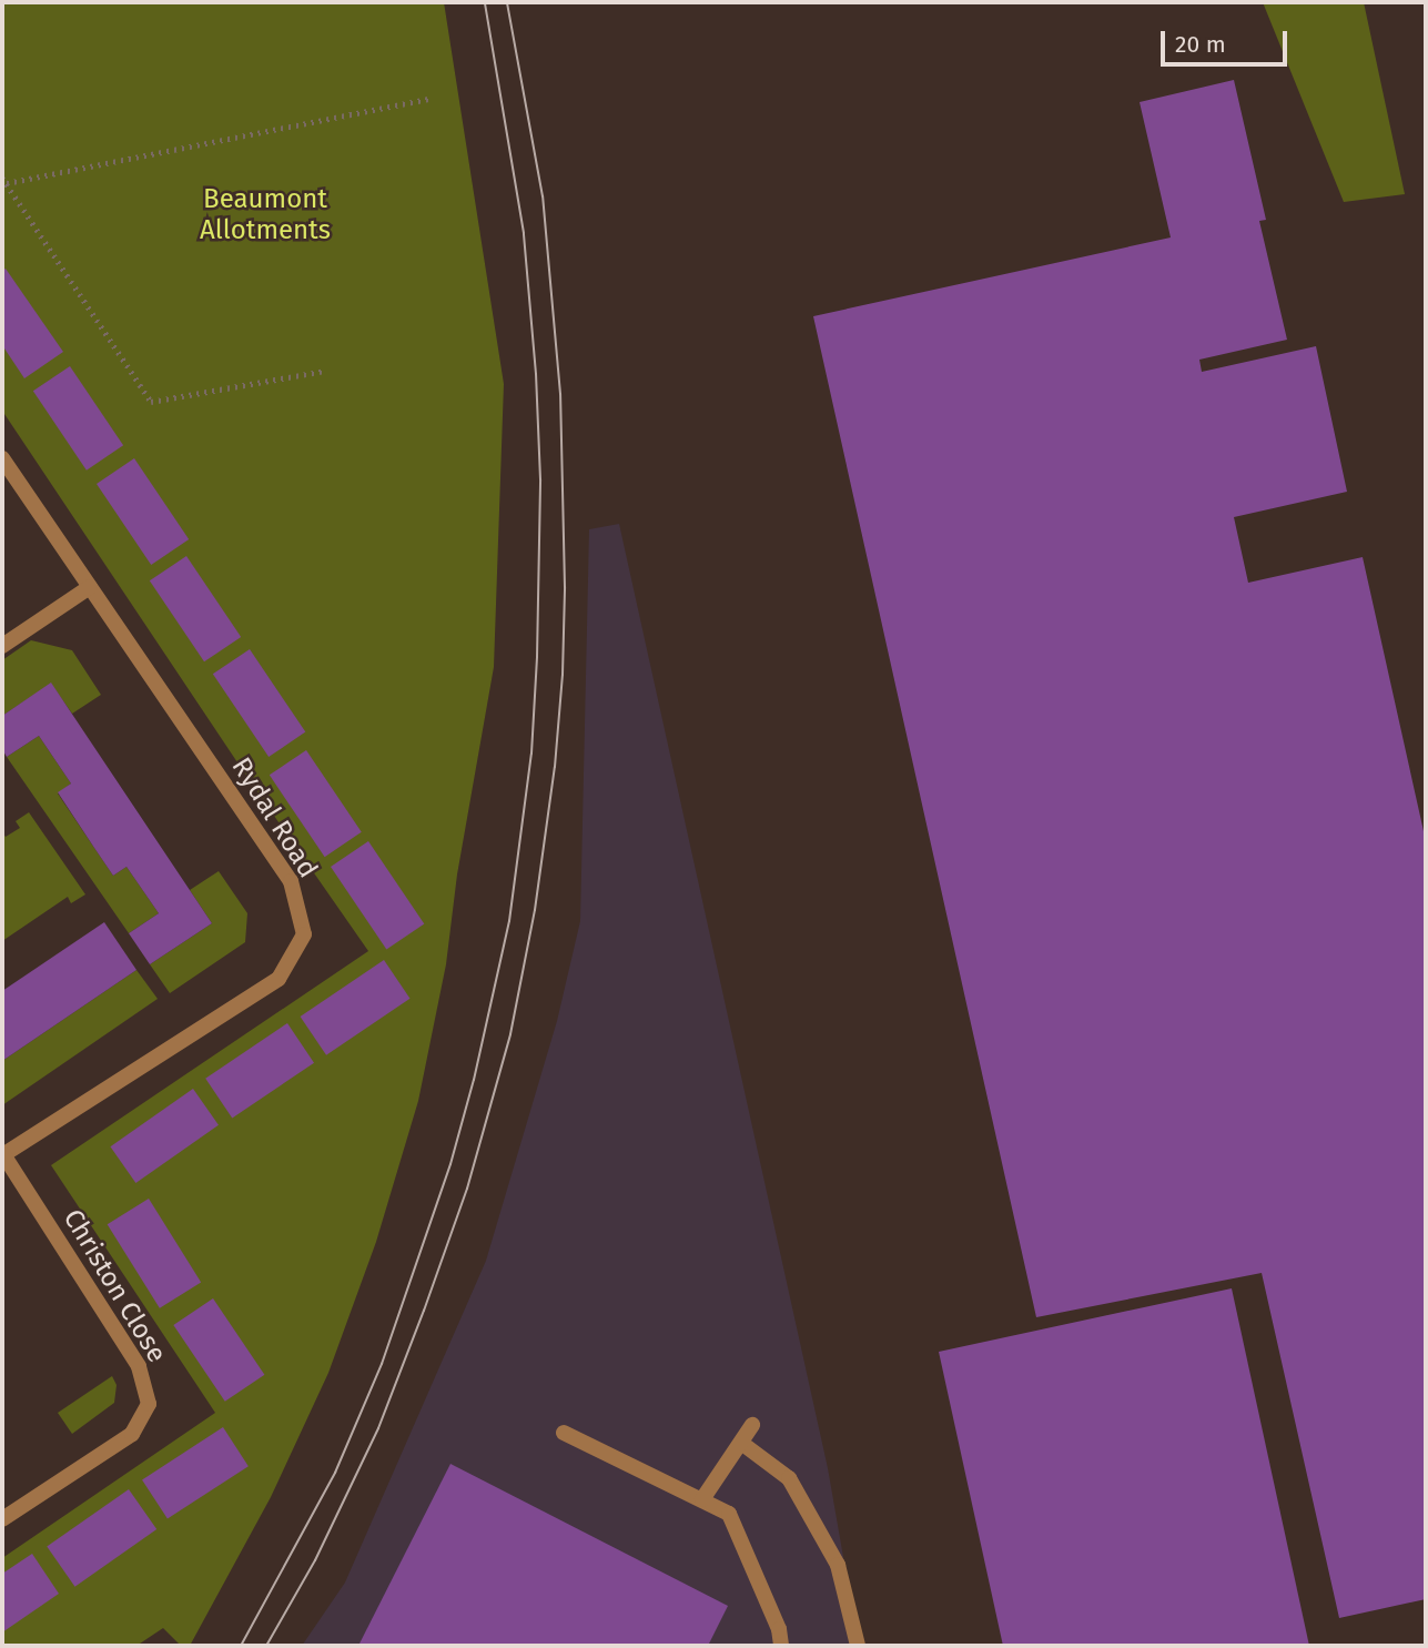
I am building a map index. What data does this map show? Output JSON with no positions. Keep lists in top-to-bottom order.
{
  "streets": {
    "street": ["Rydal Road", "Christon Close"]
  },
  "crossings": [
    ["Rydal Road", "Christon Close"]
  ],
  "parks": ["Beaumont Allotments"],
  "scale_bar": "20 m"
}
